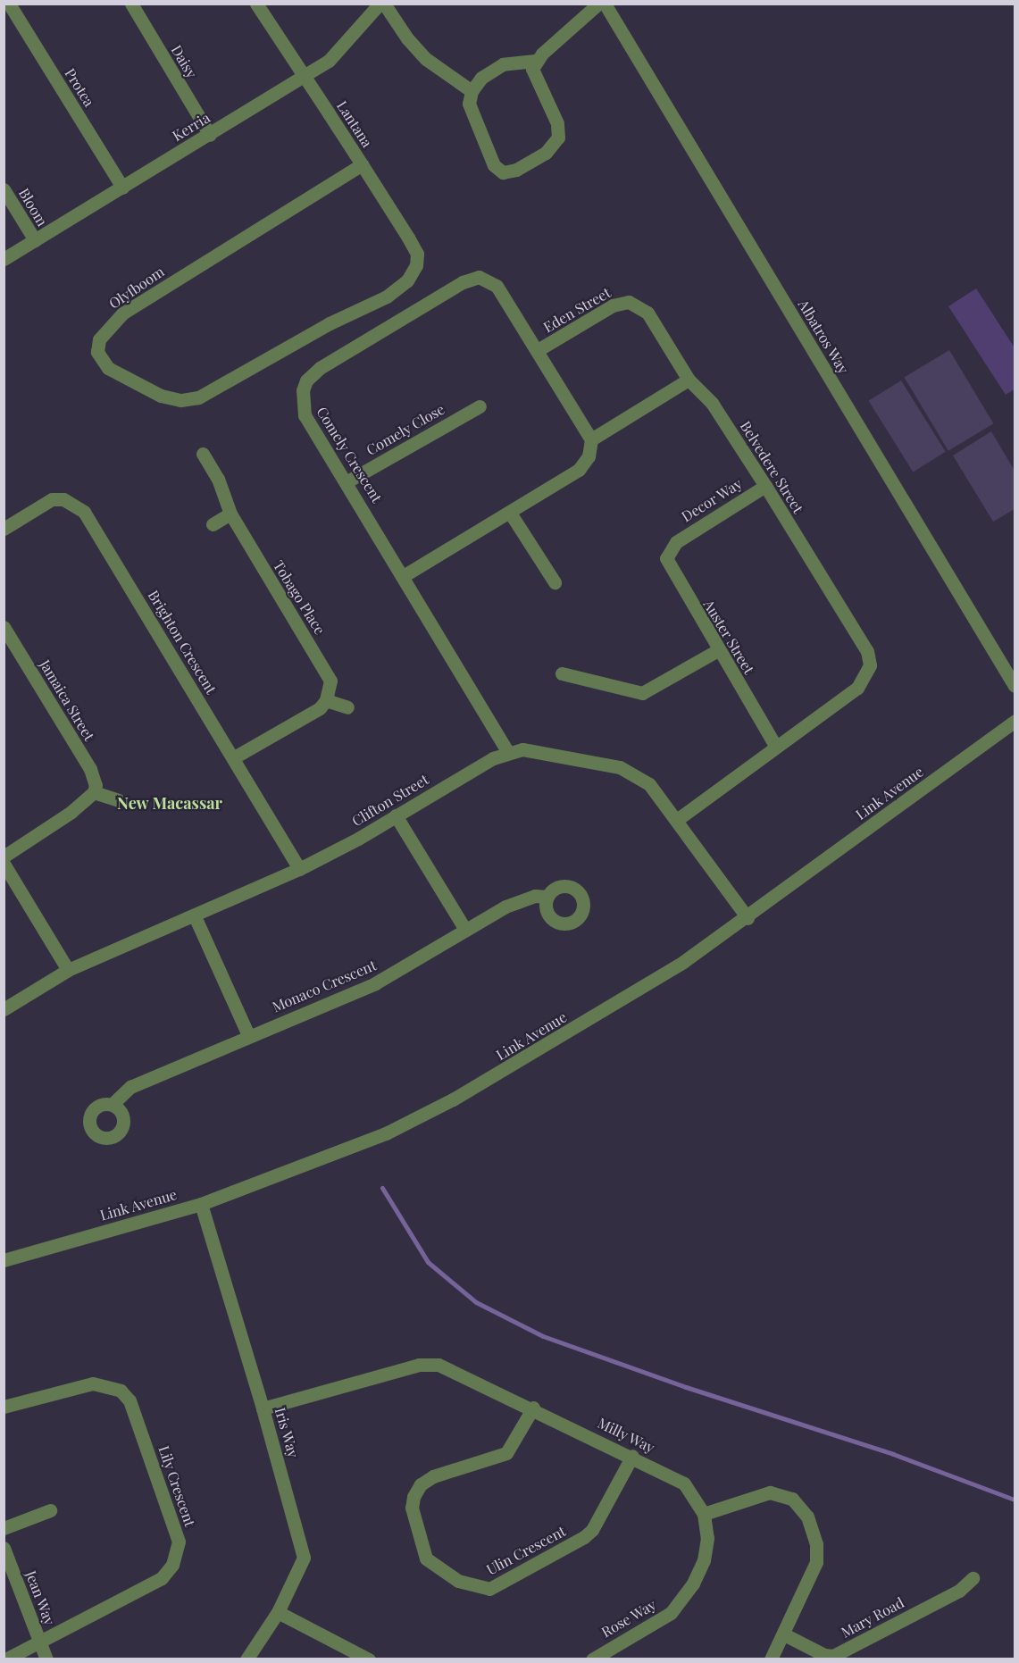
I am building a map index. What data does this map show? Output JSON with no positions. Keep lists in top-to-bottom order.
{
  "streets": {
    "street": [
      "Daisy",
      "Protea",
      "Lantana",
      "Kerria",
      "Bloom",
      "Olyfboom",
      "Eden Street",
      "Albatros Way",
      "Comely Close",
      "Comely Crescent",
      "Belvedere Street",
      "Decor Way",
      "Tobago Place",
      "Auster Street",
      "Brighton Crescent",
      "Jamaica Street",
      "Link Avenue",
      "Clifton Street",
      "Monaco Crescent",
      "Iris Way",
      "Milly Way",
      "Lily Crescent",
      "Ulin Crescent",
      "Jean Way",
      "Mary Road",
      "Rose Way"
    ]
  },
  "crossings": [
    ["Daisy", "Kerria"],
    ["Protea", "Kerria"],
    ["Lantana", "Kerria"],
    ["Lantana", "Olyfboom"],
    ["Kerria", "Bloom"],
    ["Eden Street", "Comely Crescent"],
    ["Eden Street", "Belvedere Street"],
    ["Comely Close", "Comely Crescent"],
    ["Comely Crescent", "Clifton Street"],
    ["Belvedere Street", "Decor Way"],
    ["Belvedere Street", "Auster Street"],
    ["Belvedere Street", "Clifton Street"],
    ["Decor Way", "Auster Street"],
    ["Brighton Crescent", "Clifton Street"],
    ["Link Avenue", "Clifton Street"],
    ["Link Avenue", "Iris Way"],
    ["Iris Way", "Milly Way"],
    ["Milly Way", "Ulin Crescent"],
    ["Milly Way", "Rose Way"],
    ["Lily Crescent", "Jean Way"]
  ],
  "districts": ["New Macassar"]
}
